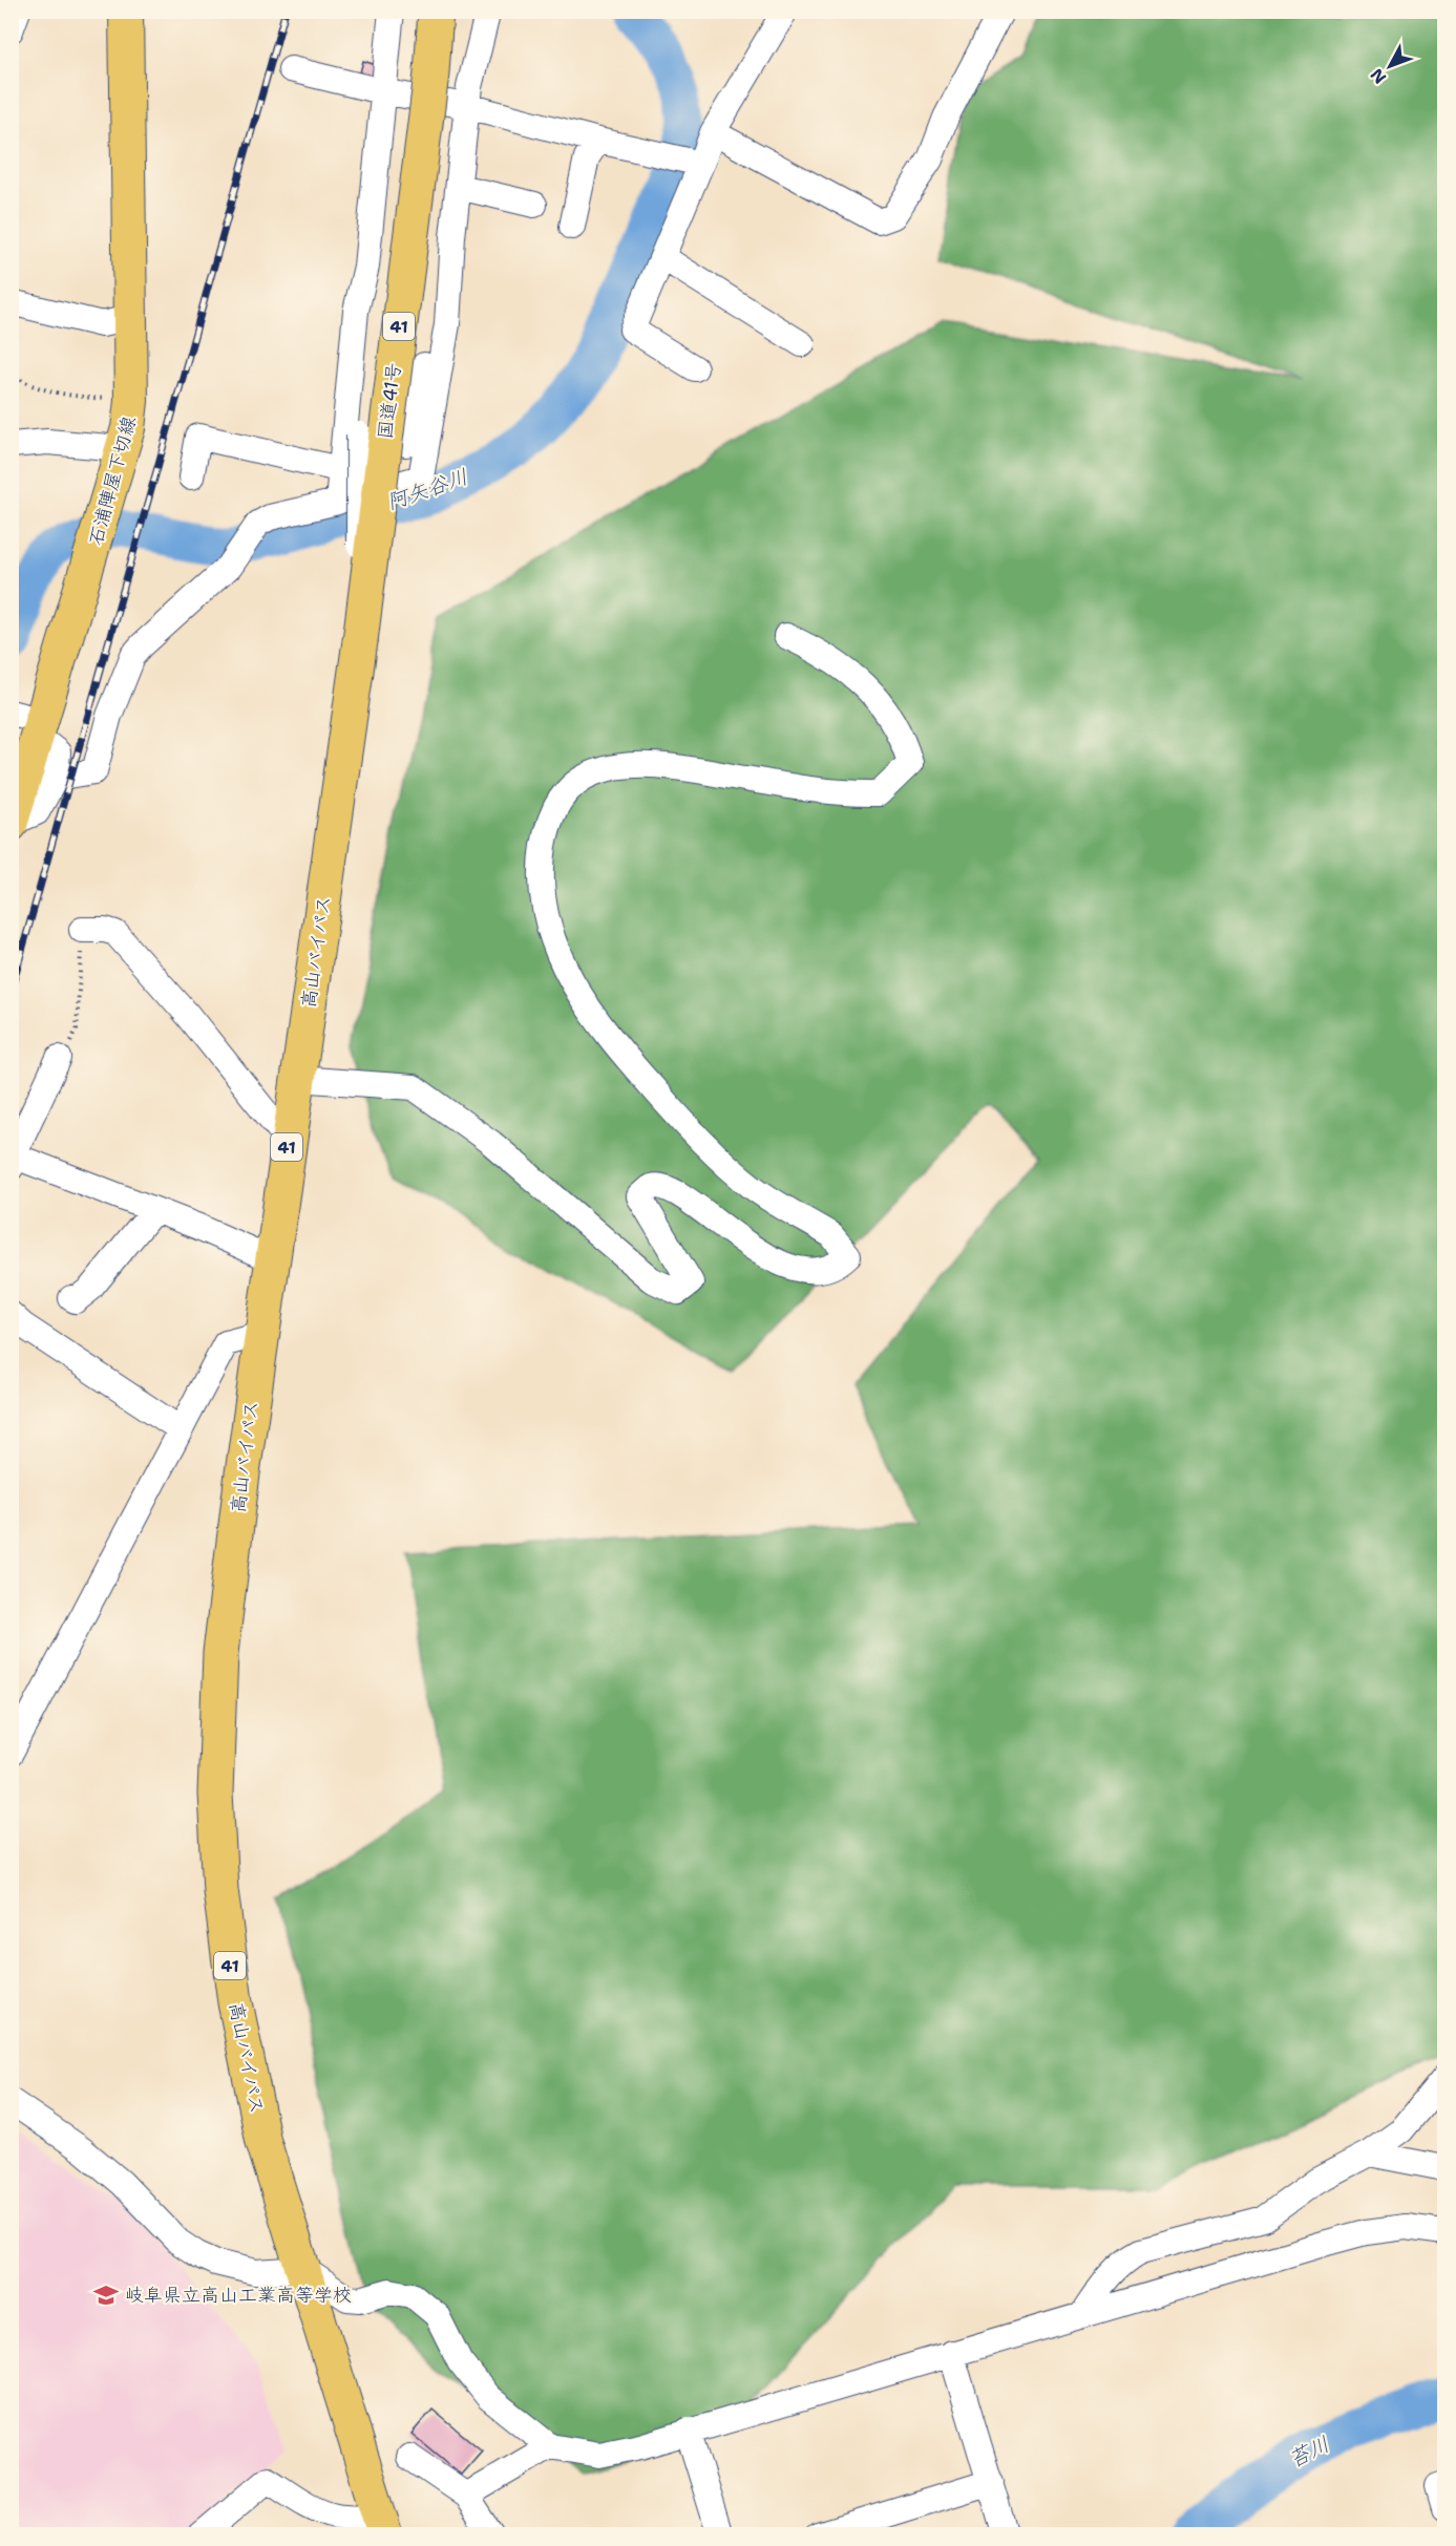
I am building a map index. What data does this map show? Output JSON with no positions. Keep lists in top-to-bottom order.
{
  "streets": {
    "highway": ["41", "国道41号", "高山バイパス"],
    "main road": ["石浦陣屋下切線"]
  },
  "crossings": [
    ["国道41号", "高山バイパス"]
  ],
  "water": ["阿矢谷川", "苔川"],
  "places": {
    "school or university": ["岐阜県立高山工業高等学校"]
  },
  "north": "bottom left"
}
